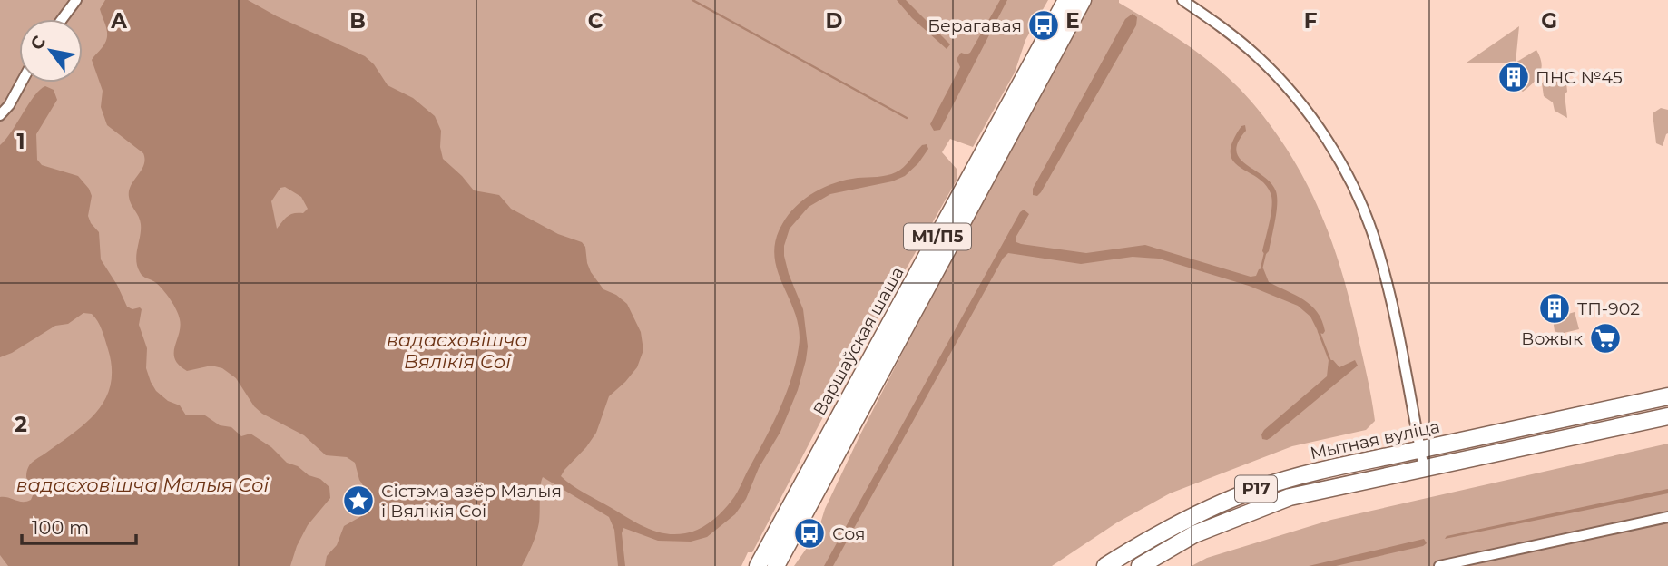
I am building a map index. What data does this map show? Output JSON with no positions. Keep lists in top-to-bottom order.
{
  "streets": {
    "highway": [
      "М1/П5",
      "Варшаўская шаша",
      "Мытная вуліца",
      "Р17"
    ]
  },
  "water": ["вадасховішча Вялікія Соі", "вадасховішча Малыя Соі"],
  "places": {
    "bus stop": ["Берагавая", "Соя"],
    "building": ["ПНС №45", "ТП-902"],
    "supermarket": ["Вожык"],
    "place": ["Сістэма азёр Малыя і Вялікія Соі"]
  },
  "scale_bar": "100 m",
  "north": "top left",
  "grid": {
    "columns": [
      "A",
      "B",
      "C",
      "D",
      "E",
      "F",
      "G"
    ],
    "rows": ["1", "2"]
  }
}
